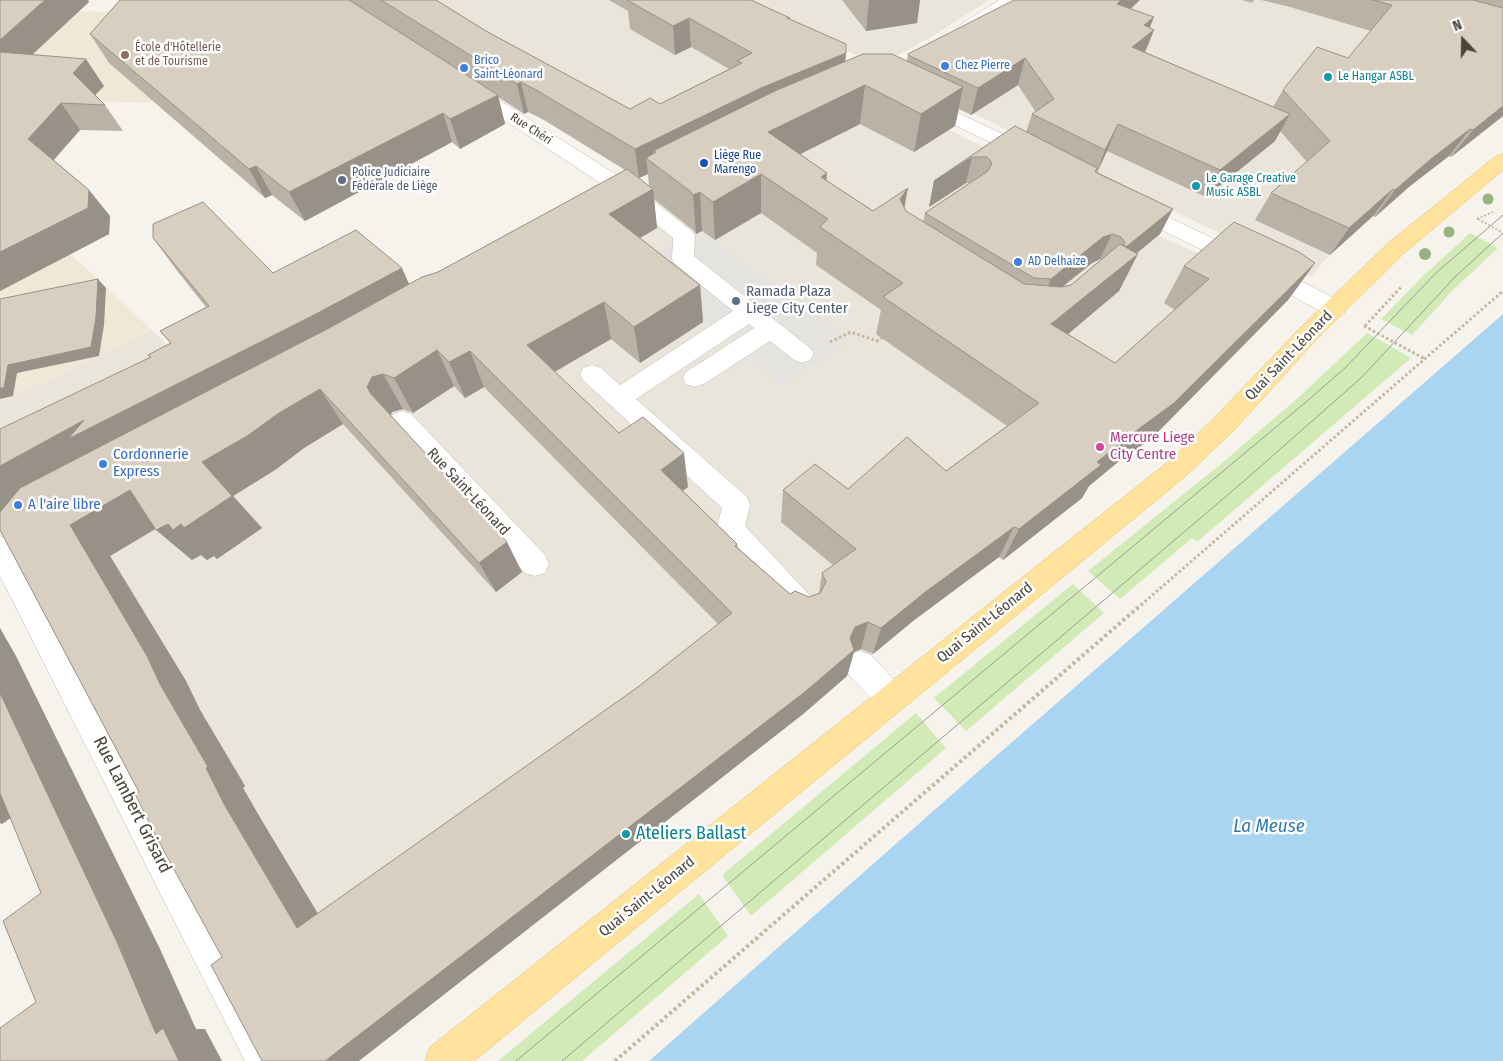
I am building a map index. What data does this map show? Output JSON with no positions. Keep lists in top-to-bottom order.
{
  "streets": {
    "main road": ["Quai Saint-Léonard"],
    "street": ["Rue Chéri", "Rue Saint-Léonard", "Rue Lambert Grisard"]
  },
  "water": ["La Meuse"],
  "places": [
    "École d'Hôtellerie et de Tourisme",
    "Chez Pierre",
    "Brico Saint-Léonard",
    "Le Hangar ASBL",
    "Liège Rue Marengo",
    "Police Judiciaire Fédérale de Liège",
    "Le Garage Creative Music ASBL",
    "AD Delhaize",
    "Ramada Plaza Liege City Center",
    "Mercure Liege City Centre",
    "Cordonnerie Express",
    "A l'aire libre",
    "Ateliers Ballast"
  ],
  "north": "top"
}
